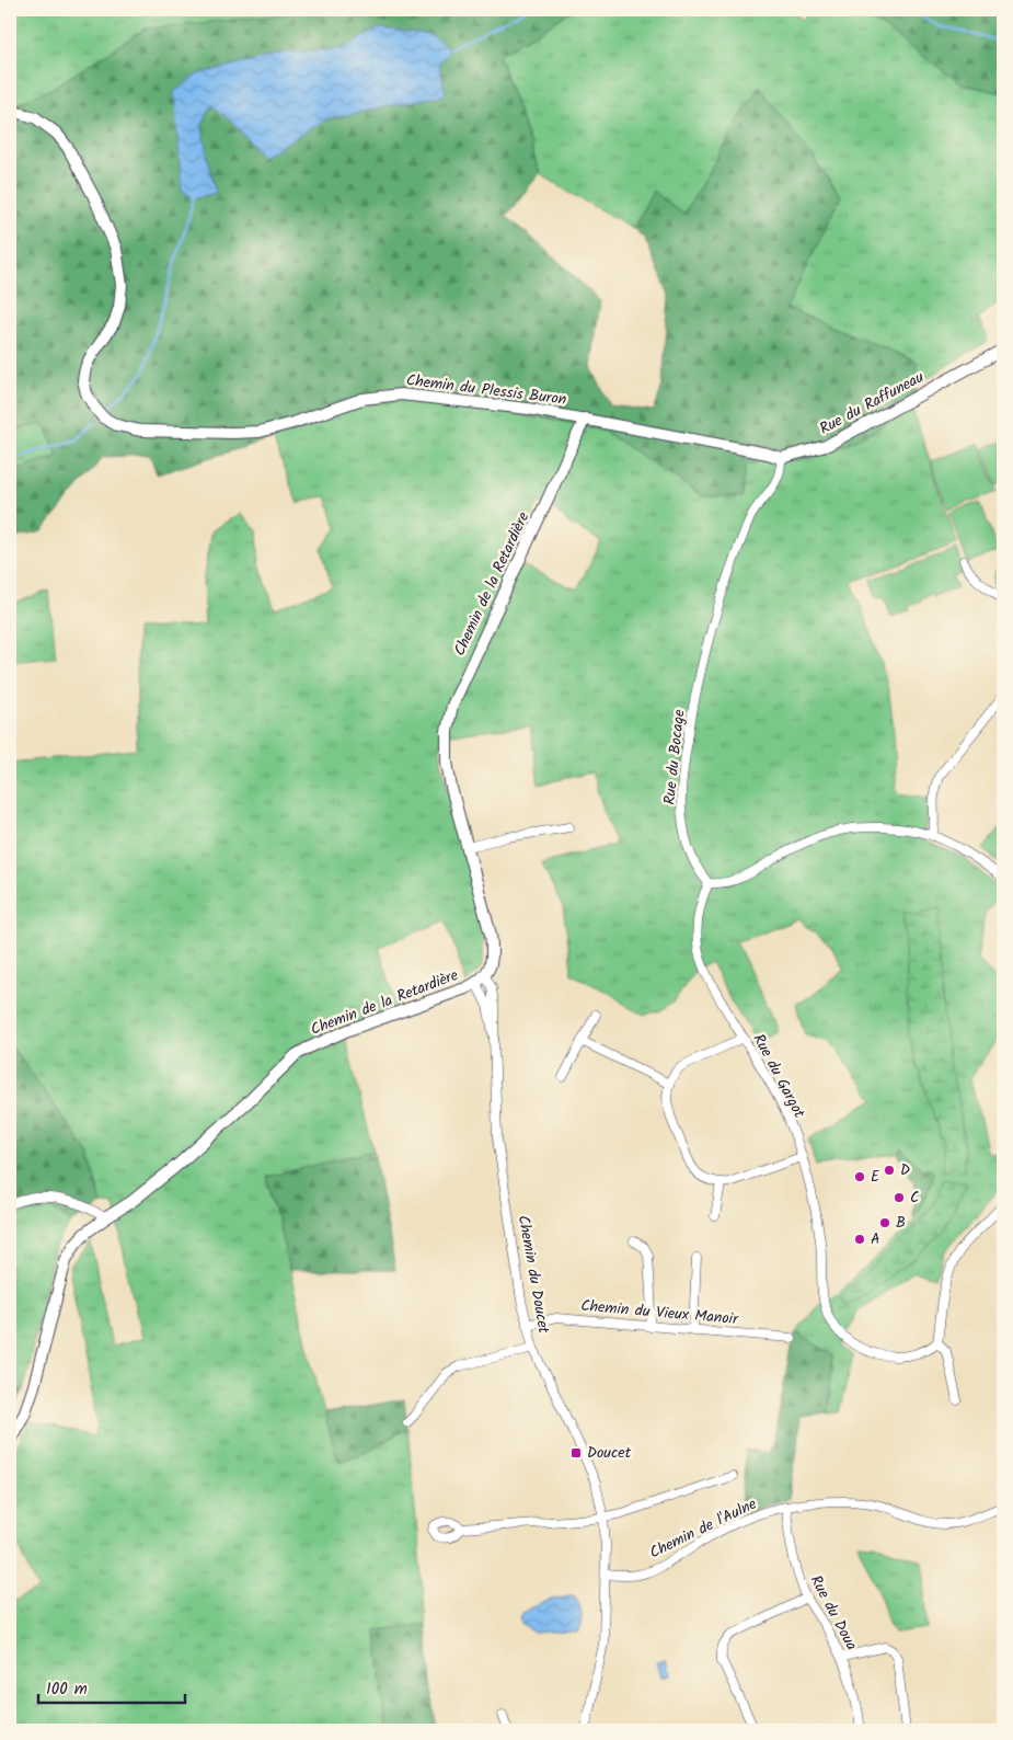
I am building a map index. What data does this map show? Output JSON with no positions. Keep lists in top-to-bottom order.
{
  "streets": {
    "street": [
      "Chemin du Plessis Buron",
      "Rue du Raffuneau",
      "Chemin de la Retardière",
      "Rue du Bocage",
      "Rue du Gargot",
      "Chemin du Doucet",
      "Chemin du Vieux Manoir",
      "Chemin de l'Aulne",
      "Rue du Doua"
    ]
  },
  "crossings": [
    ["Chemin du Plessis Buron", "Rue du Raffuneau"],
    ["Chemin du Plessis Buron", "Chemin de la Retardière"],
    ["Rue du Raffuneau", "Chemin de la Retardière"],
    ["Rue du Raffuneau", "Rue du Bocage"],
    ["Chemin de la Retardière", "Chemin du Doucet"],
    ["Rue du Bocage", "Rue du Gargot"],
    ["Chemin du Doucet", "Chemin du Vieux Manoir"],
    ["Chemin du Doucet", "Chemin de l'Aulne"],
    ["Chemin de l'Aulne", "Rue du Doua"]
  ],
  "places": {
    "other": [
      "D",
      "E",
      "C",
      "B",
      "A"
    ],
    "transit": ["Doucet"]
  },
  "scale_bar": "100 m"
}
